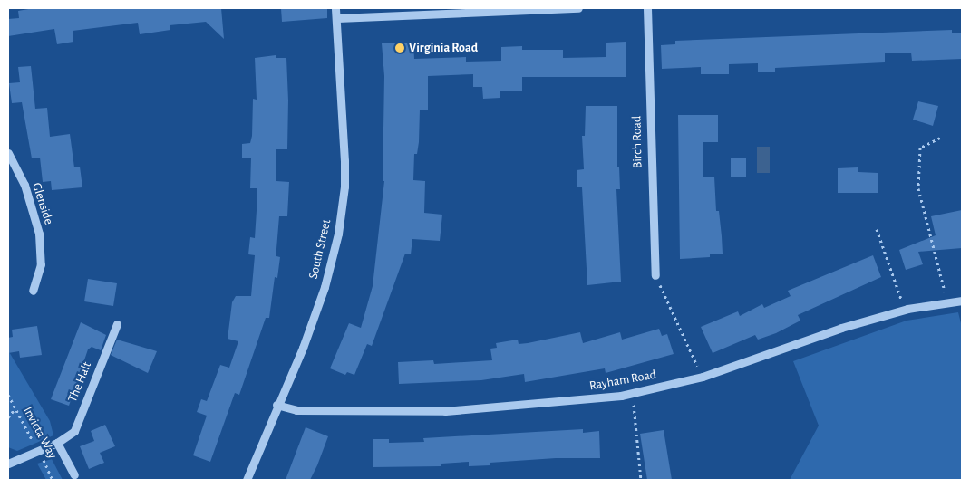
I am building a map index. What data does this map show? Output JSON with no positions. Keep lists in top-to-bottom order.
{
  "streets": {
    "street": [
      "Birch Road",
      "Glenside",
      "South Street",
      "Rayham Road",
      "The Halt"
    ],
    "path": ["Invicta Way"]
  },
  "crossings": [
    ["South Street", "Rayham Road"],
    ["The Halt", "Invicta Way"]
  ],
  "places": ["Virginia Road"]
}
